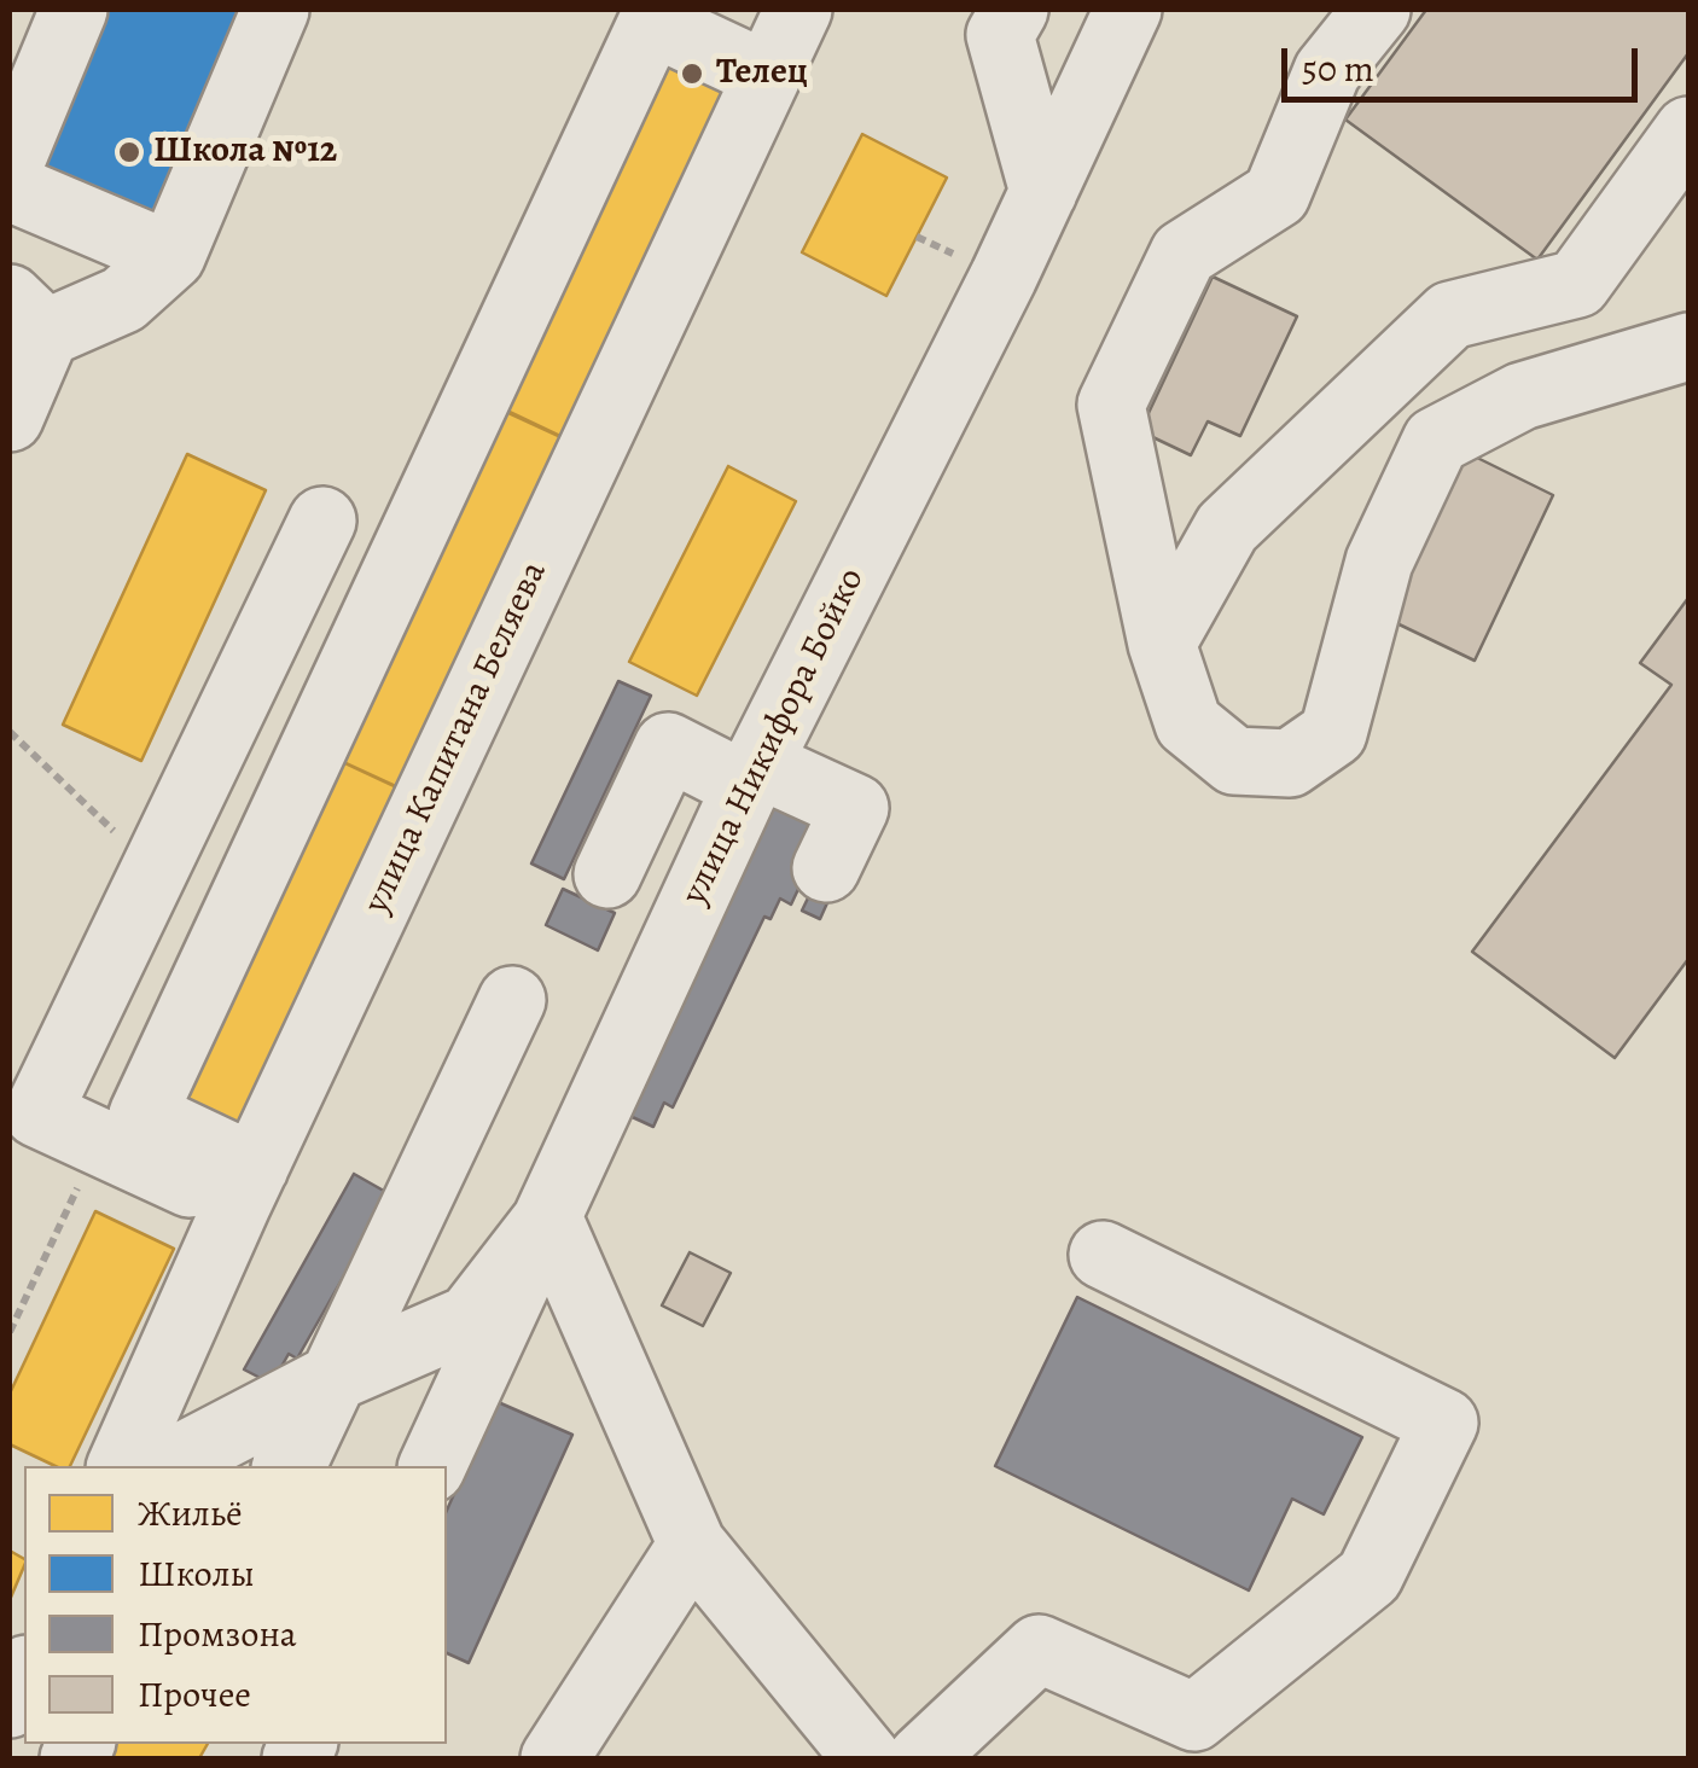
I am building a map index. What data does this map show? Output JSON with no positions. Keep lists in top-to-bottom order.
{
  "streets": {
    "street": ["улица Никифора Бойко", "улица Капитана Беляева"]
  },
  "places": ["Телец", "Школа №12"],
  "legend": [
    "Жильё",
    "Школы",
    "Промзона",
    "Прочее"
  ],
  "scale_bar": "50 m"
}
